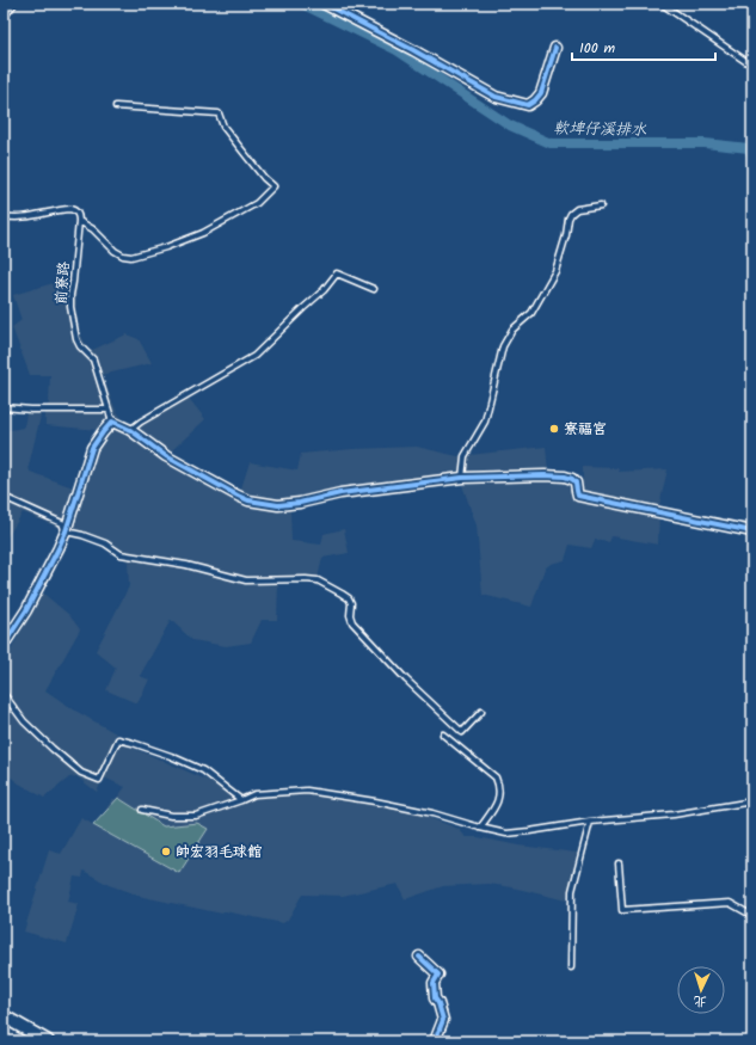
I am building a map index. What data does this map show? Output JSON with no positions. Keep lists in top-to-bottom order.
{
  "streets": {
    "lane": ["前寮路"]
  },
  "water": ["軟埤仔溪排水"],
  "places": ["寮福宮", "帥宏羽毛球館"],
  "scale_bar": "100 m",
  "north": "bottom"
}
